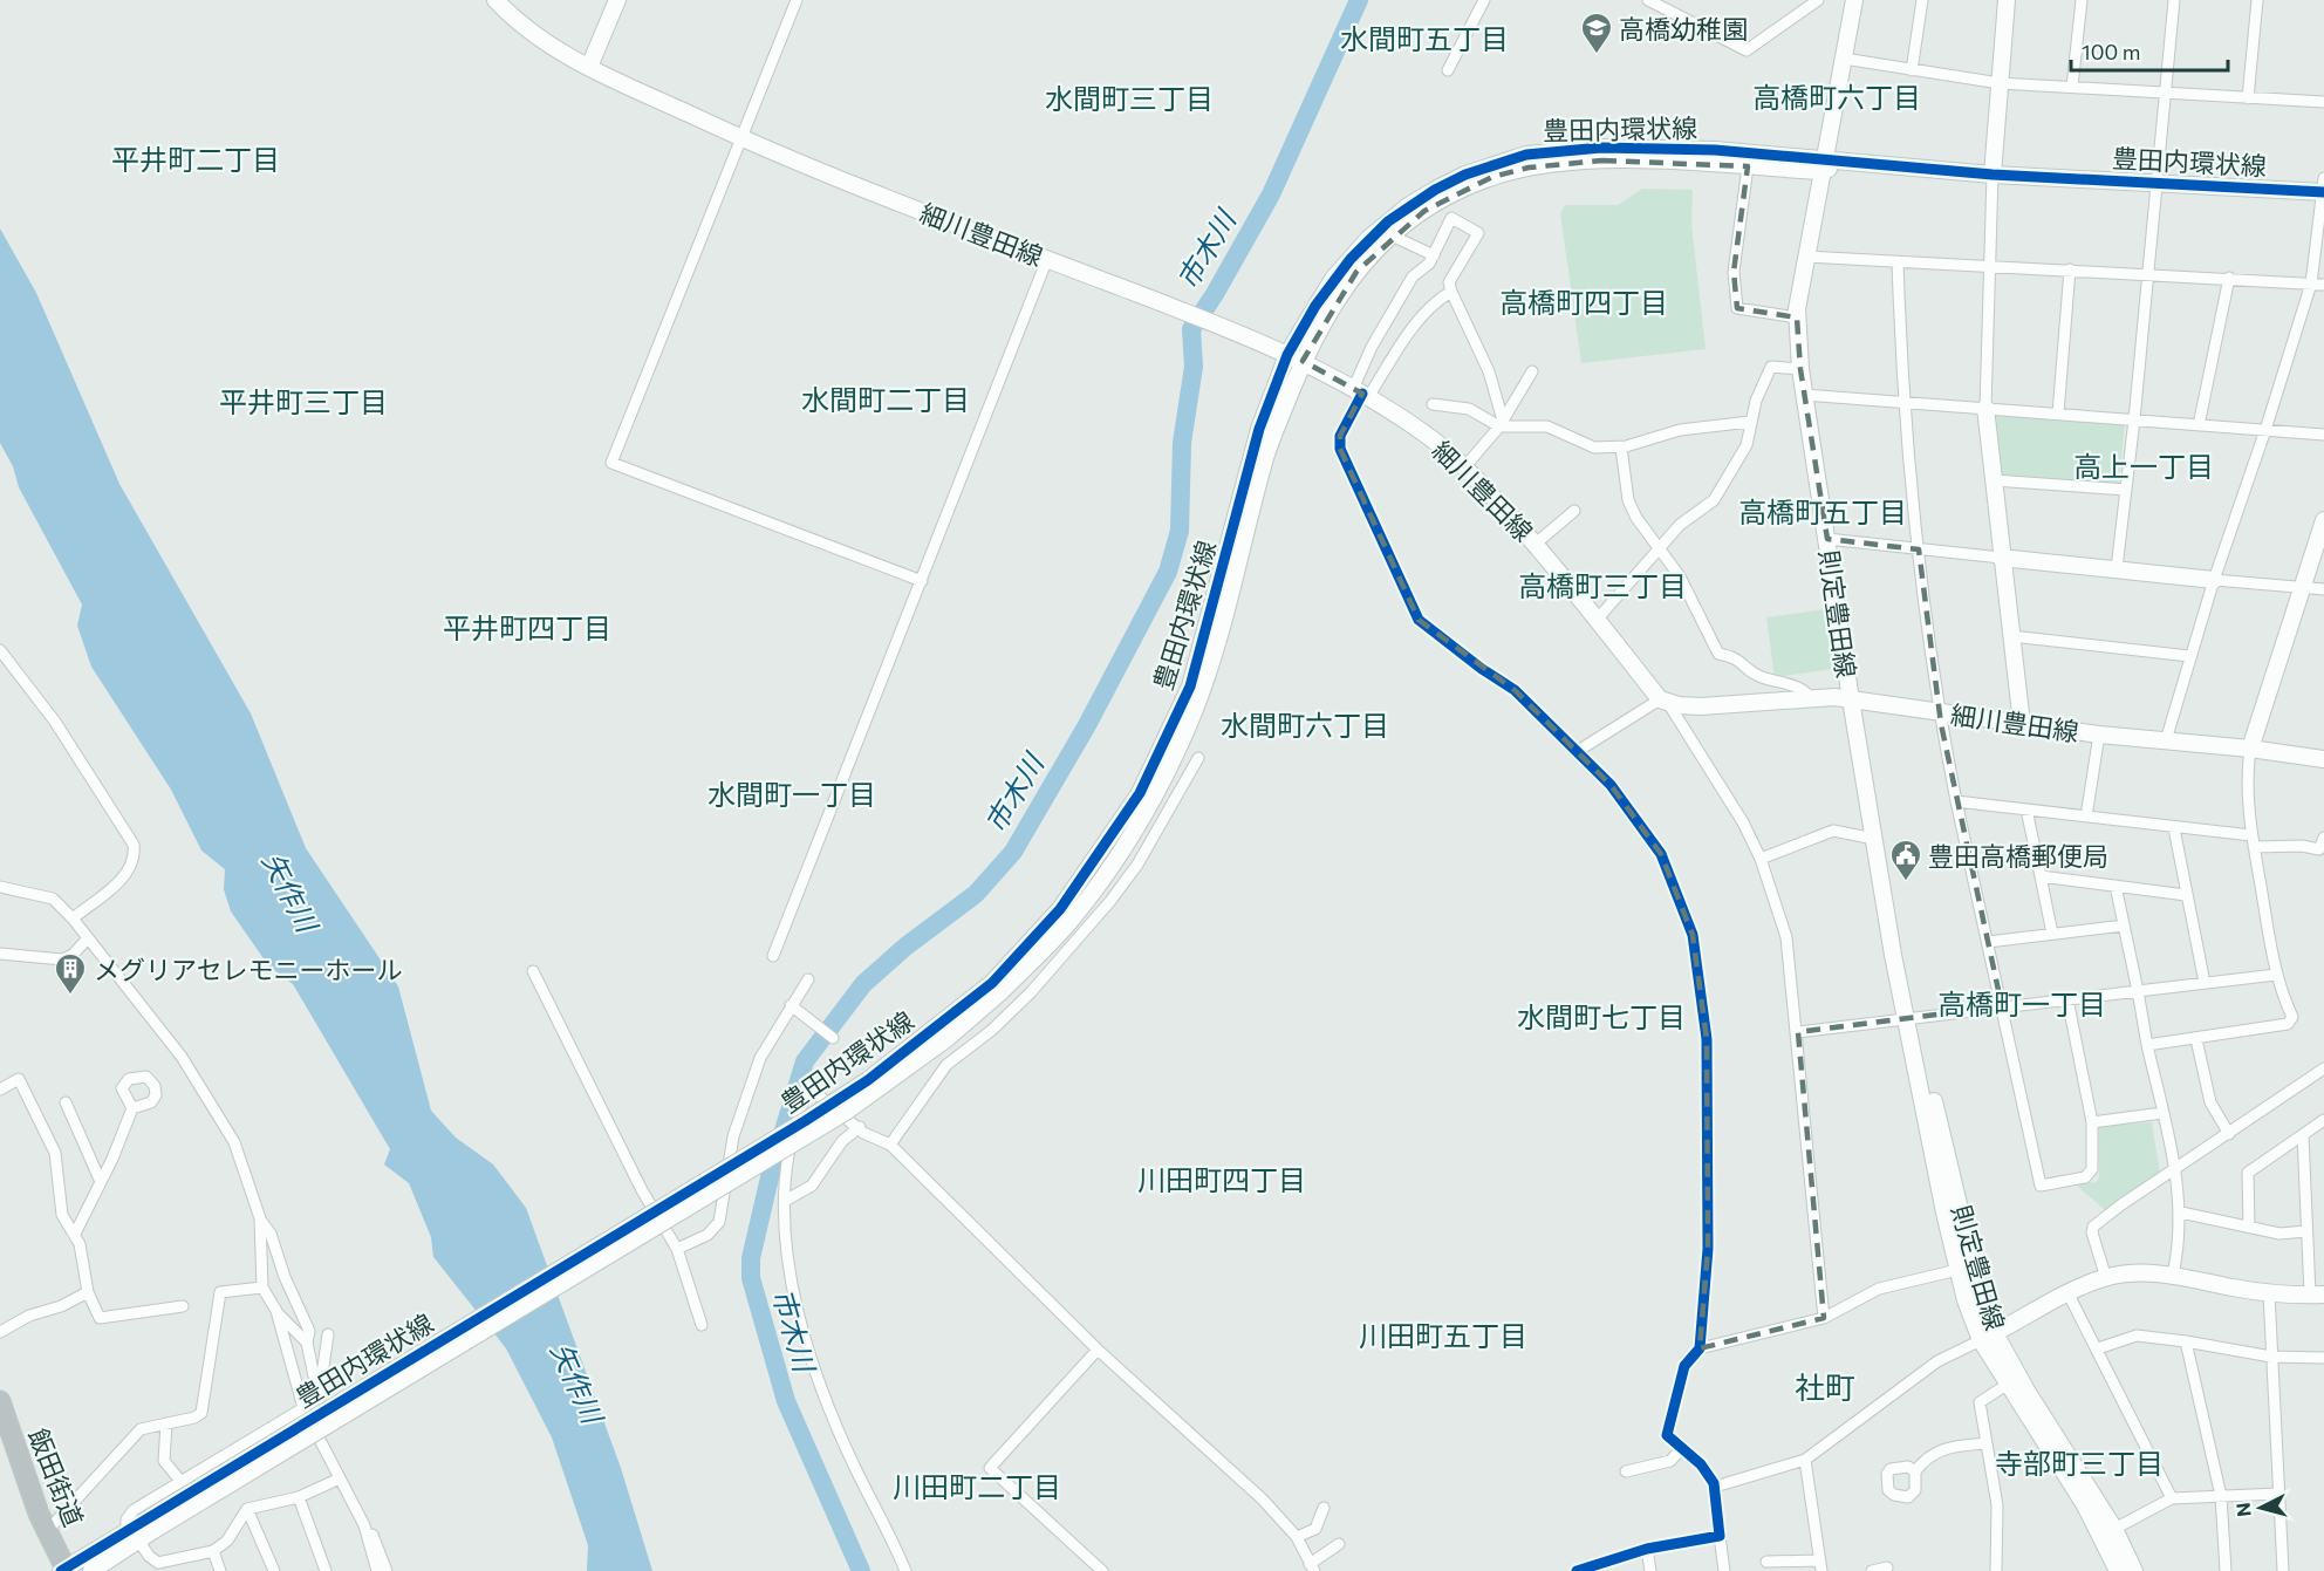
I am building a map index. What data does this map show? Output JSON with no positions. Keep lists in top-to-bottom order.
{
  "streets": {
    "highway": ["飯田街道"],
    "street": ["豊田内環状線", "細川豊田線", "則定豊田線"]
  },
  "crossings": [
    ["豊田内環状線", "細川豊田線"],
    ["豊田内環状線", "則定豊田線"],
    ["豊田内環状線", "飯田街道"],
    ["細川豊田線", "則定豊田線"]
  ],
  "districts": [
    "水間町五丁目",
    "高橋町六丁目",
    "水間町三丁目",
    "平井町二丁目",
    "高橋町四丁目",
    "水間町二丁目",
    "平井町三丁目",
    "高上一丁目",
    "高橋町五丁目",
    "高橋町三丁目",
    "平井町四丁目",
    "水間町六丁目",
    "水間町一丁目",
    "高橋町一丁目",
    "水間町七丁目",
    "川田町四丁目",
    "川田町五丁目",
    "社町",
    "寺部町三丁目",
    "川田町二丁目"
  ],
  "water": ["市木川", "矢作川"],
  "places": {
    "school or university": ["高橋幼稚園"],
    "public building": ["豊田高橋郵便局"],
    "building": ["メグリアセレモニーホール"]
  },
  "scale_bar": "100 m",
  "north": "left"
}
